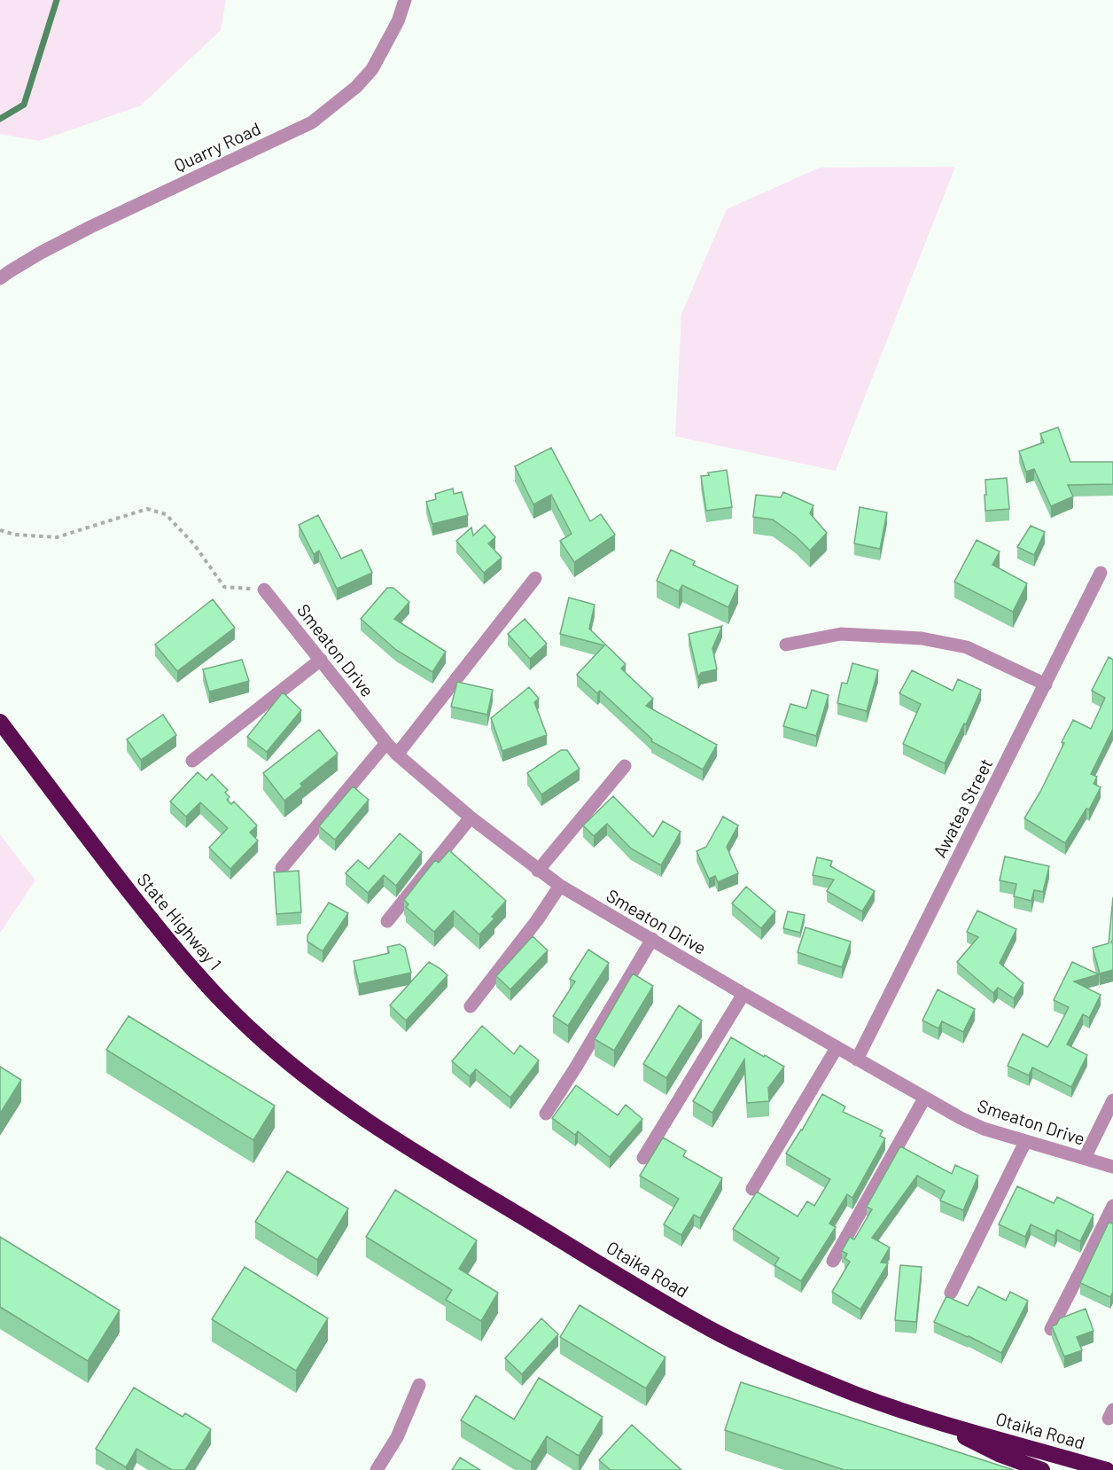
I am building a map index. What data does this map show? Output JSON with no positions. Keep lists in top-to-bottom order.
{
  "streets": {
    "highway": ["State Highway 1", "Otaika Road"],
    "street": ["Quarry Road", "Smeaton Drive", "Awatea Street"]
  },
  "crossings": [
    ["Smeaton Drive", "Awatea Street"],
    ["State Highway 1", "Otaika Road"]
  ]
}
